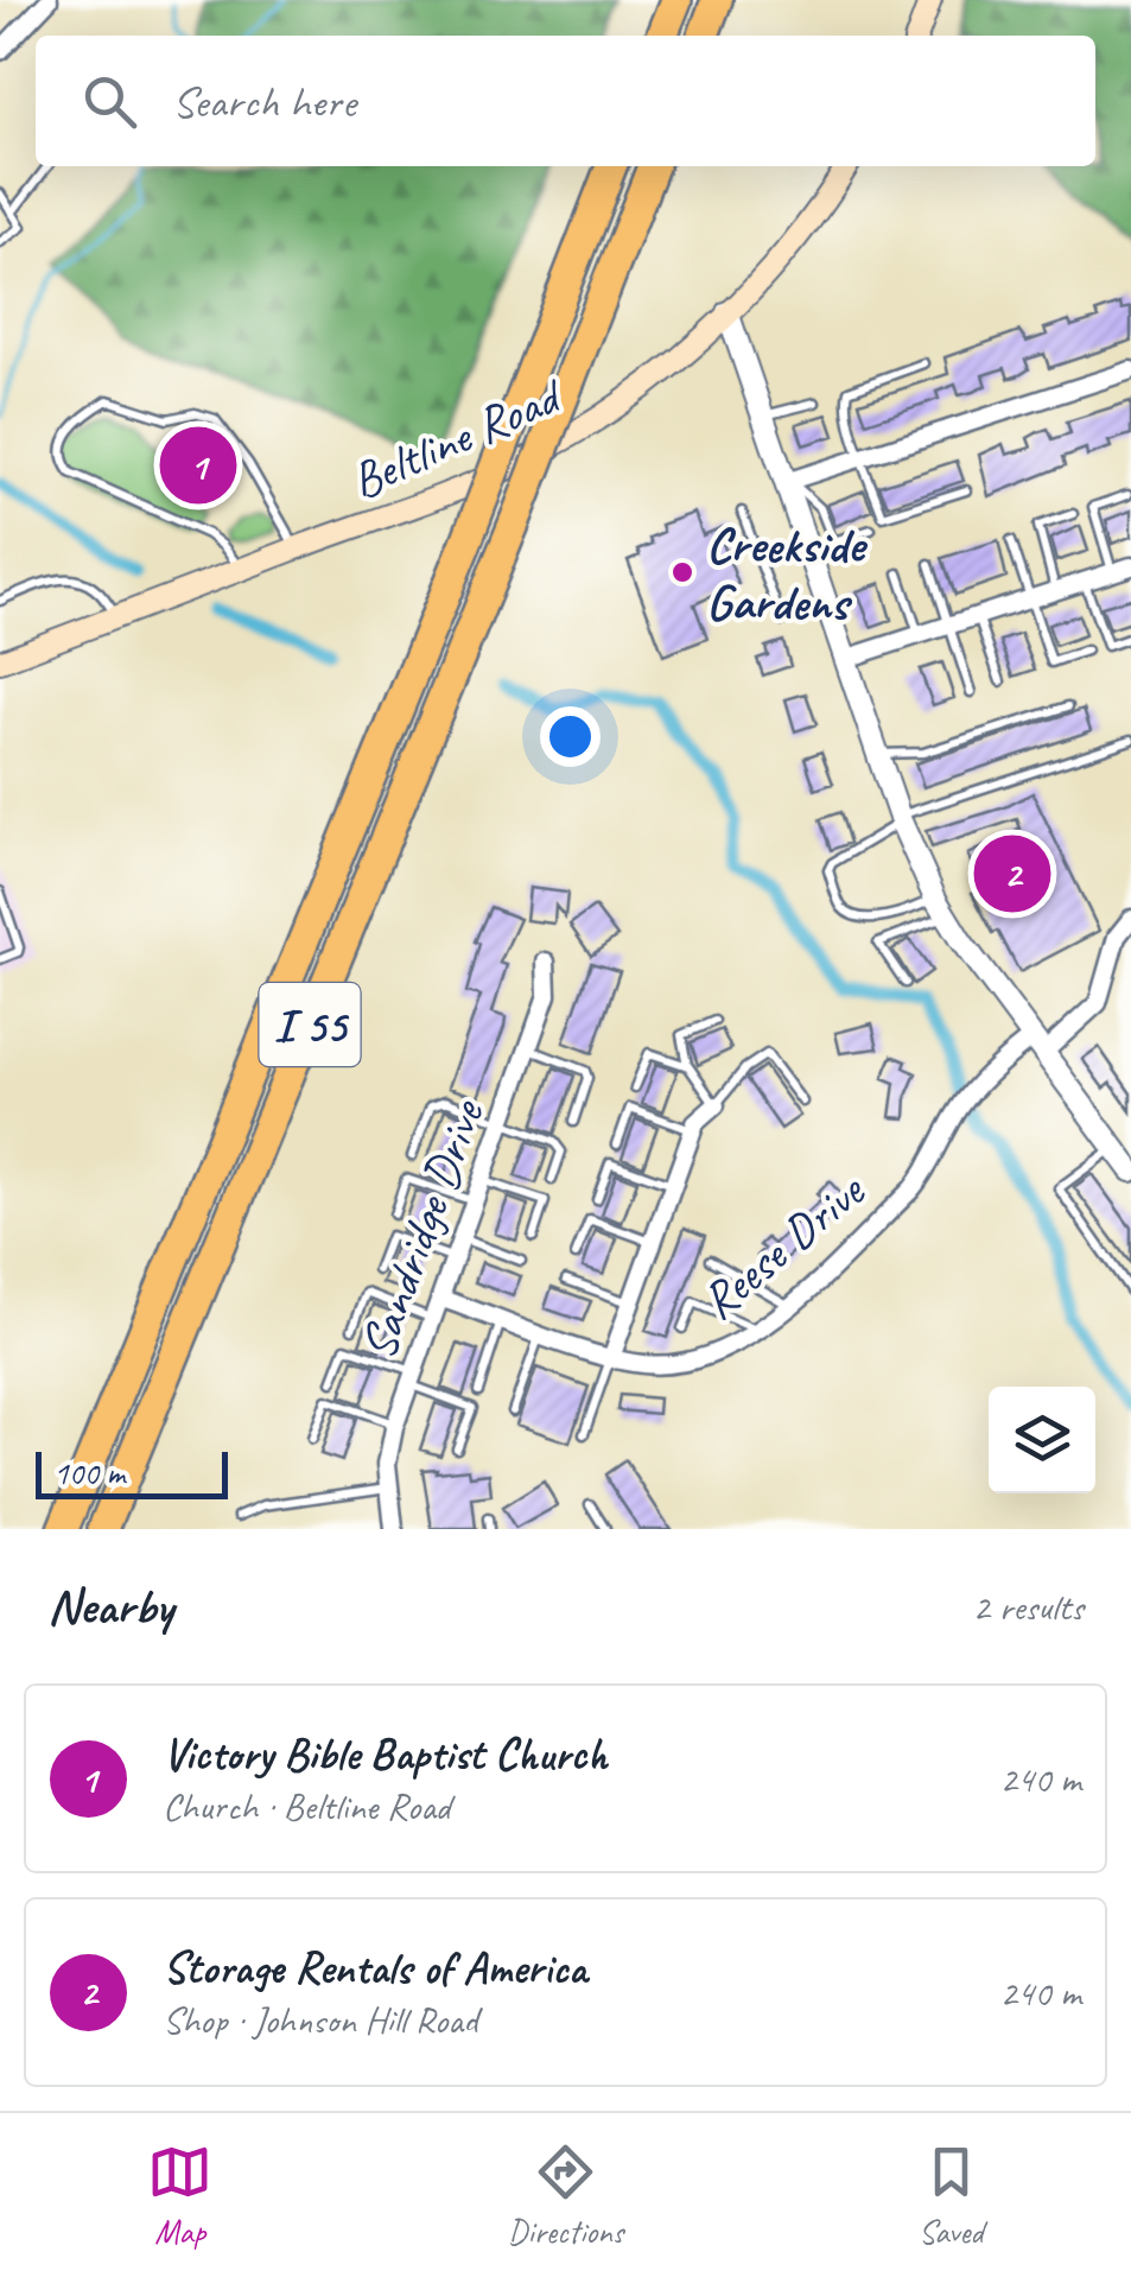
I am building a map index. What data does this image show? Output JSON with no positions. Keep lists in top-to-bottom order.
{
  "streets": {
    "highway": ["I 55"],
    "main road": ["Beltline Road"],
    "street": ["Sandridge Drive", "Reese Drive"]
  },
  "crossings": [
    ["Sandridge Drive", "Reese Drive"]
  ],
  "places": ["Creekside Gardens"],
  "scale_bar": "100 m",
  "page": {
    "search": "Search here",
    "pins": ["1", "2"],
    "scale": "100 m",
    "heading": ["Nearby", "2 results"],
    "list": [
      {
        "mark": "1",
        "name": "Victory Bible Baptist Church",
        "note": "Church · Beltline Road",
        "value": "240 m"
      },
      {
        "mark": "2",
        "name": "Storage Rentals of America",
        "note": "Shop · Johnson Hill Road",
        "value": "240 m"
      }
    ],
    "nav": ["Map", "Directions", "Saved"]
  }
}
